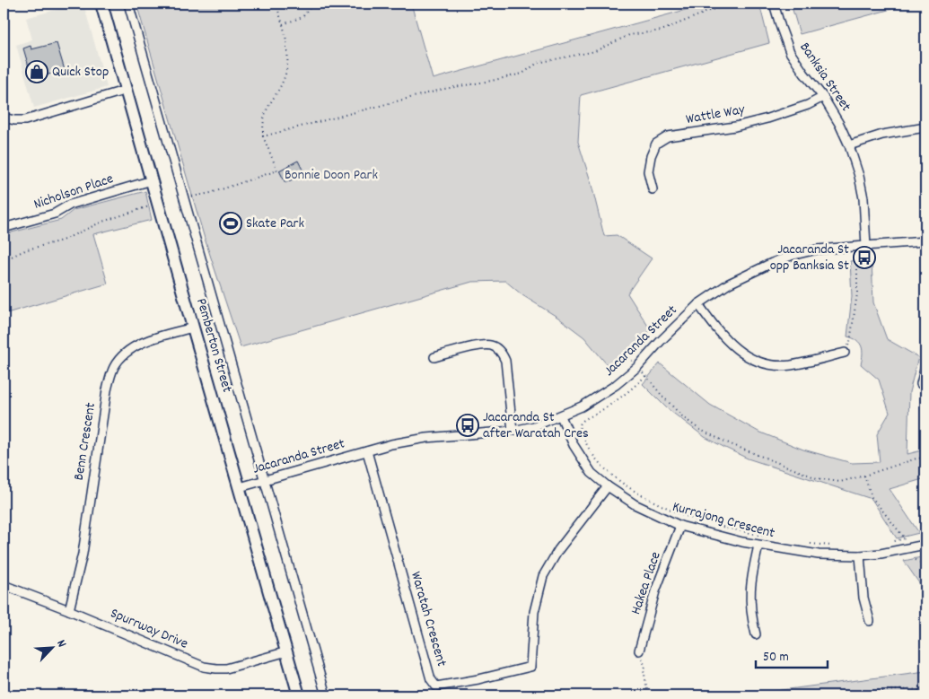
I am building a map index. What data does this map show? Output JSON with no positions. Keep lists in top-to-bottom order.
{
  "streets": {
    "main road": ["Pemberton Street"],
    "street": [
      "Banksia Street",
      "Wattle Way",
      "Nicholson Place",
      "Jacaranda Street",
      "Benn Crescent",
      "Kurrajong Crescent",
      "Hakea Place",
      "Waratah Crescent",
      "Spurrway Drive"
    ]
  },
  "crossings": [
    ["Banksia Street", "Wattle Way"],
    ["Banksia Street", "Jacaranda Street"],
    ["Nicholson Place", "Pemberton Street"],
    ["Jacaranda Street", "Pemberton Street"],
    ["Jacaranda Street", "Kurrajong Crescent"],
    ["Jacaranda Street", "Waratah Crescent"],
    ["Pemberton Street", "Benn Crescent"],
    ["Pemberton Street", "Spurrway Drive"],
    ["Benn Crescent", "Spurrway Drive"],
    ["Kurrajong Crescent", "Hakea Place"],
    ["Kurrajong Crescent", "Waratah Crescent"]
  ],
  "parks": ["Bonnie Doon Park"],
  "places": {
    "shop": ["Quick Stop"],
    "sports": ["Skate Park"],
    "bus stop": ["Jacaranda St opp Banksia St", "Jacaranda St after Waratah Cres"]
  },
  "scale_bar": "50 m",
  "north": "top right"
}
